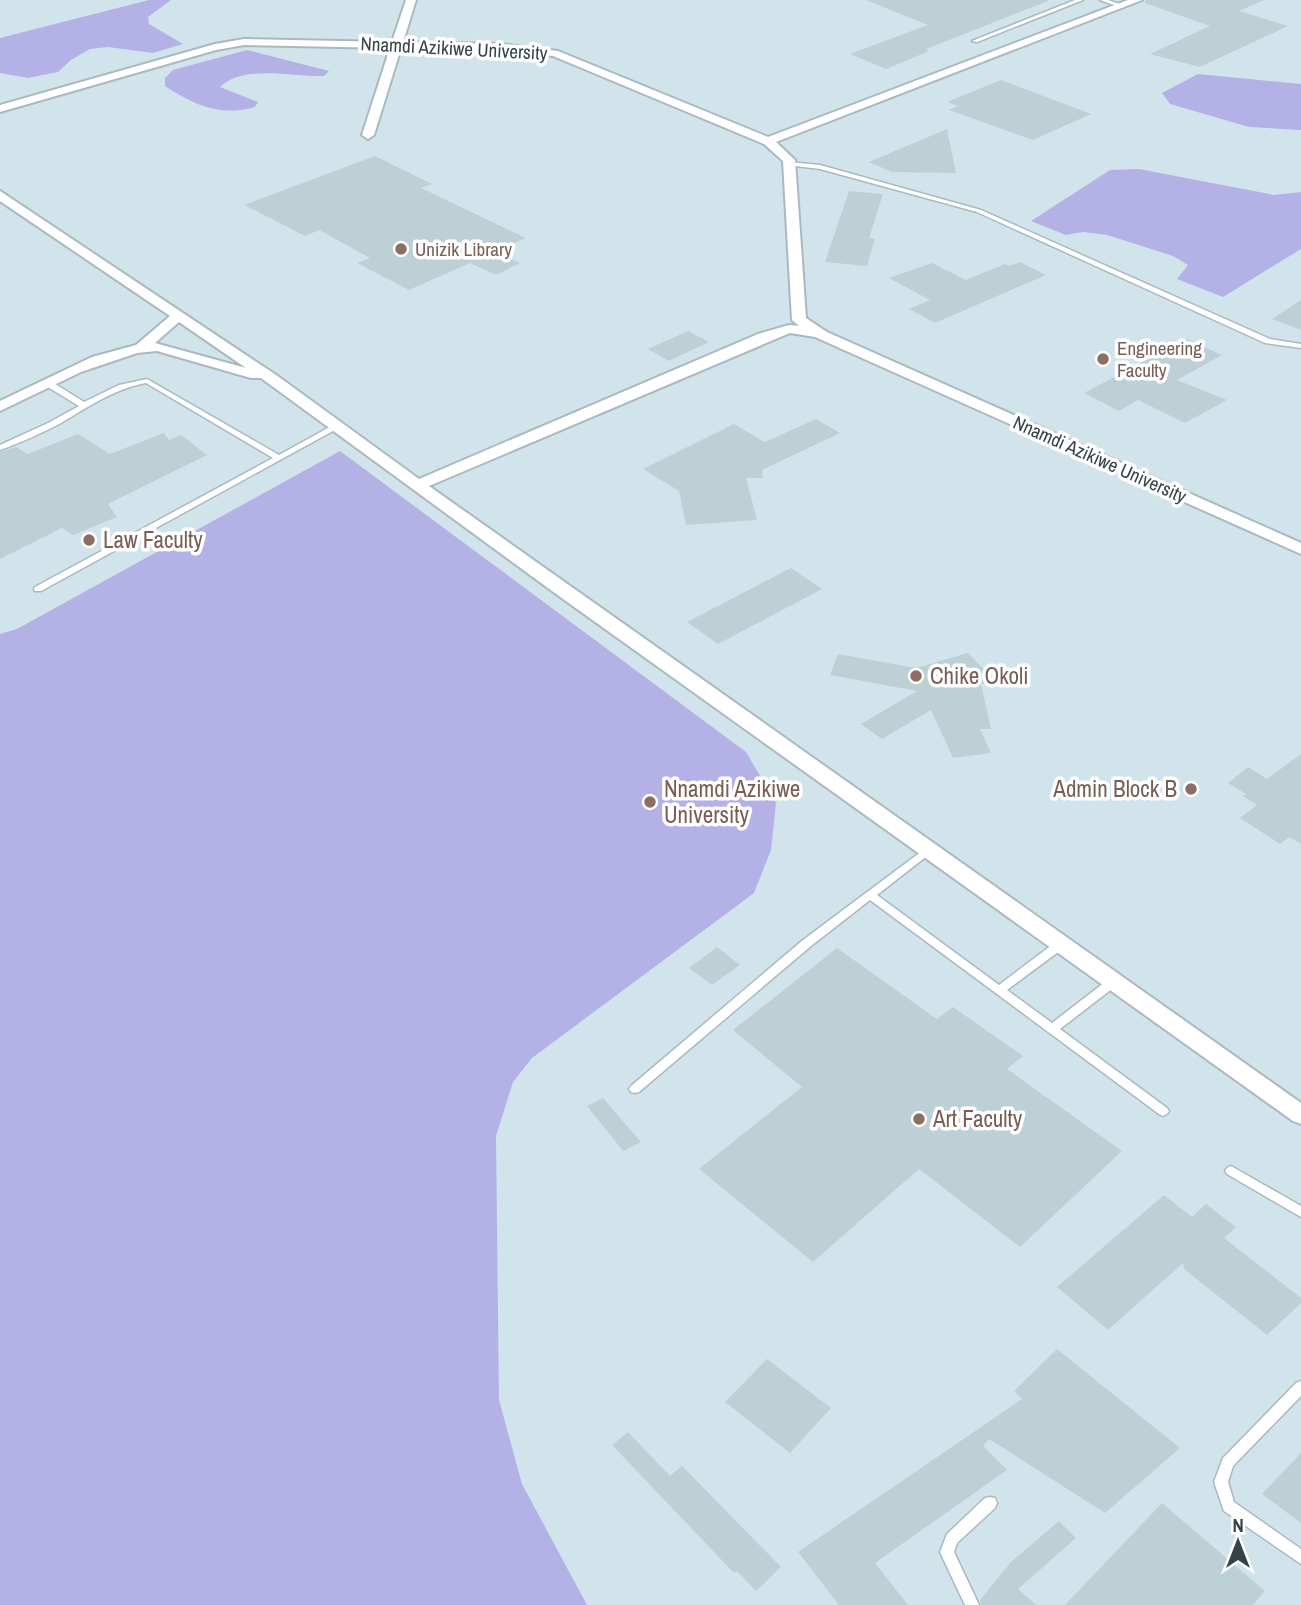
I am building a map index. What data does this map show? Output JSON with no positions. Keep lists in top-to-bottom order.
{
  "streets": {
    "street": ["Nnamdi Azikiwe University"]
  },
  "places": [
    "Unizik Library",
    "Engineering Faculty",
    "Law Faculty",
    "Chike Okoli",
    "Admin Block B",
    "Nnamdi Azikiwe University",
    "Art Faculty"
  ],
  "north": "top"
}
